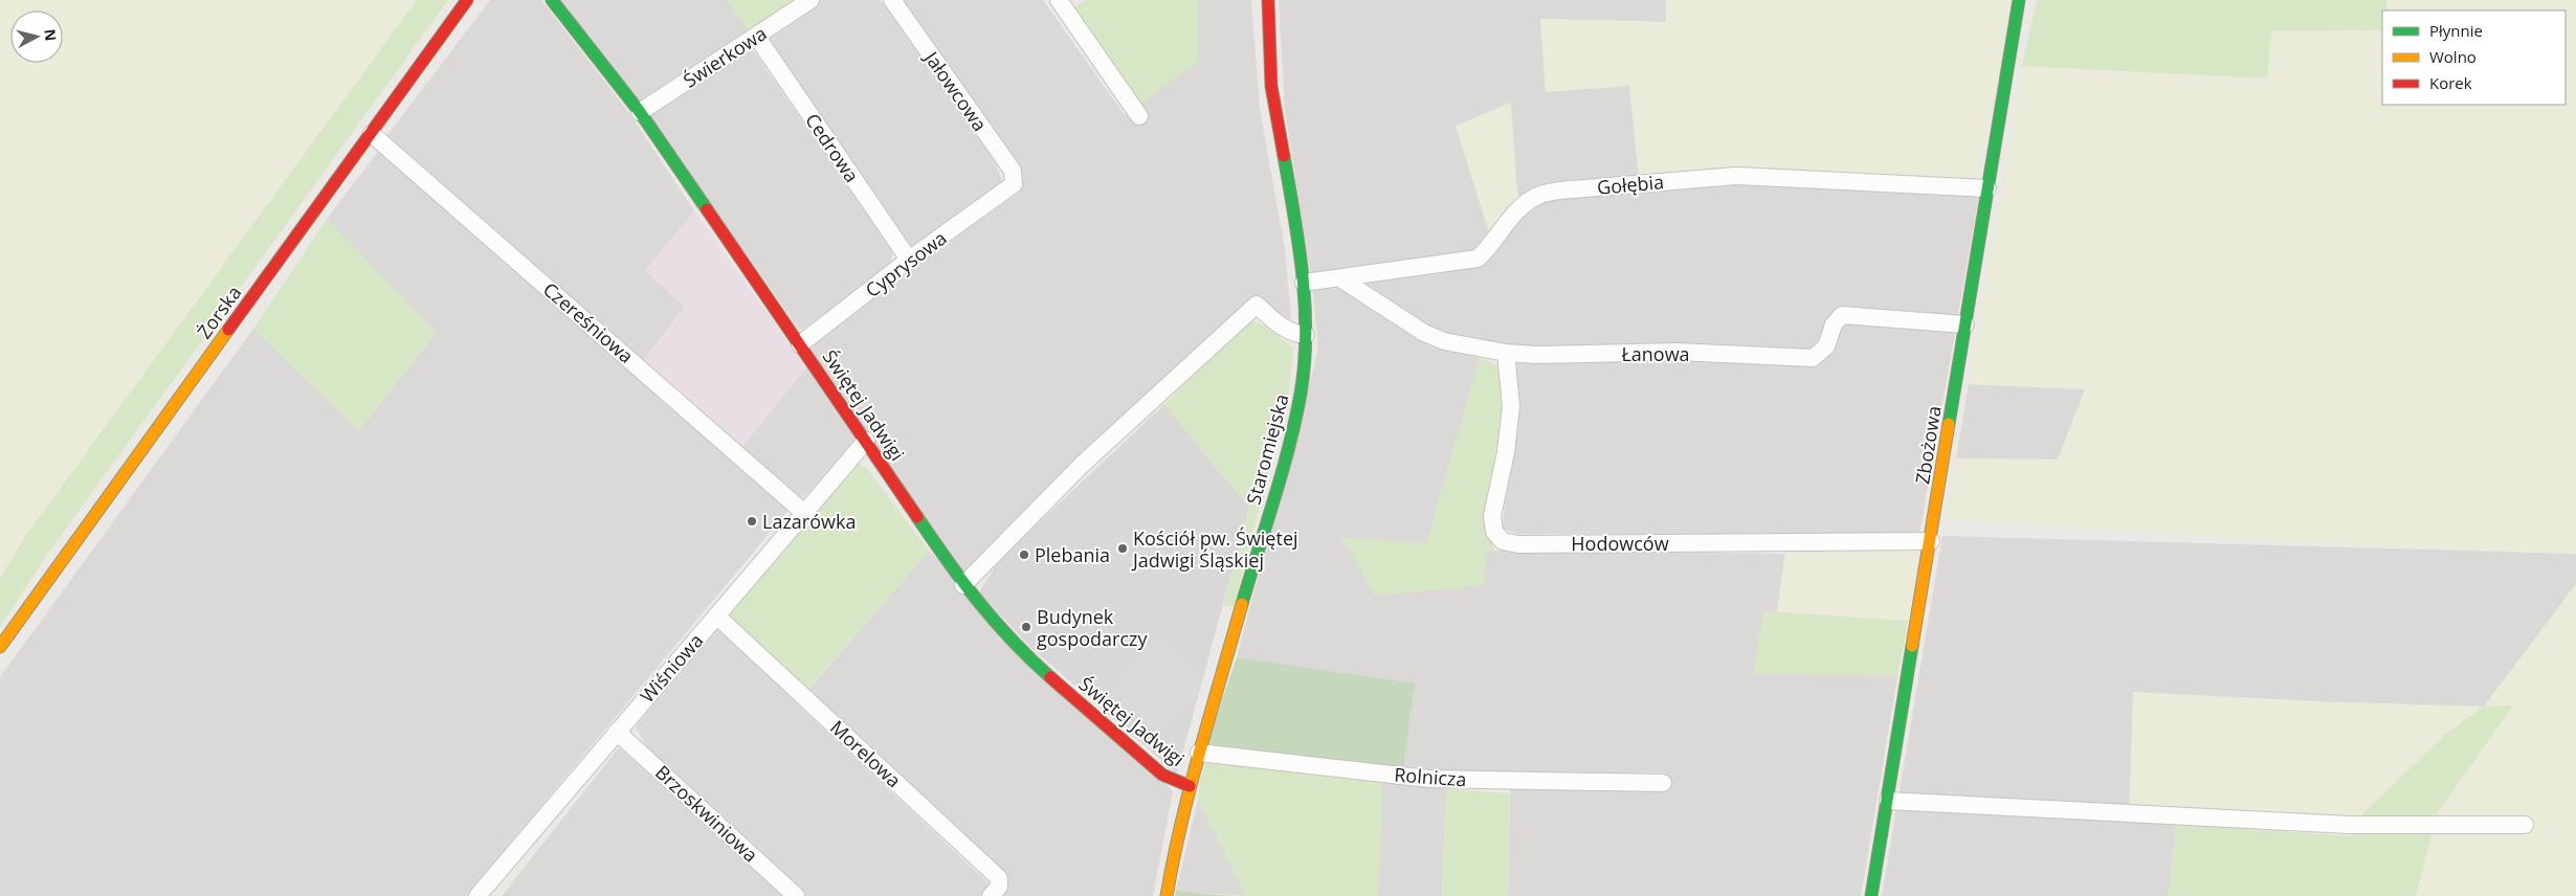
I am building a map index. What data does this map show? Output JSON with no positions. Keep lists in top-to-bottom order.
{
  "streets": {
    "street": [
      "Świerkowa",
      "Jałowcowa",
      "Cedrowa",
      "Gołębia",
      "Cyprysowa",
      "Żorska",
      "Czereśniowa",
      "Łanowa",
      "Świętej Jadwigi",
      "Zbożowa",
      "Staromiejska",
      "Hodowców",
      "Wiśniowa",
      "Morelowa",
      "Rolnicza",
      "Brzoskwiniowa"
    ]
  },
  "crossings": [
    ["Świerkowa", "Cedrowa"],
    ["Świerkowa", "Świętej Jadwigi"],
    ["Jałowcowa", "Cyprysowa"],
    ["Cedrowa", "Cyprysowa"],
    ["Gołębia", "Łanowa"],
    ["Gołębia", "Zbożowa"],
    ["Gołębia", "Staromiejska"],
    ["Cyprysowa", "Świętej Jadwigi"],
    ["Żorska", "Czereśniowa"],
    ["Czereśniowa", "Wiśniowa"],
    ["Łanowa", "Zbożowa"],
    ["Łanowa", "Hodowców"],
    ["Świętej Jadwigi", "Staromiejska"],
    ["Świętej Jadwigi", "Wiśniowa"],
    ["Zbożowa", "Hodowców"],
    ["Staromiejska", "Rolnicza"],
    ["Wiśniowa", "Morelowa"],
    ["Wiśniowa", "Brzoskwiniowa"]
  ],
  "places": [
    "Lazarówka",
    "Kościół pw. Świętej Jadwigi Śląskiej",
    "Plebania",
    "Budynek gospodarczy"
  ],
  "legend": ["Płynnie", "Wolno", "Korek"],
  "north": "right"
}
